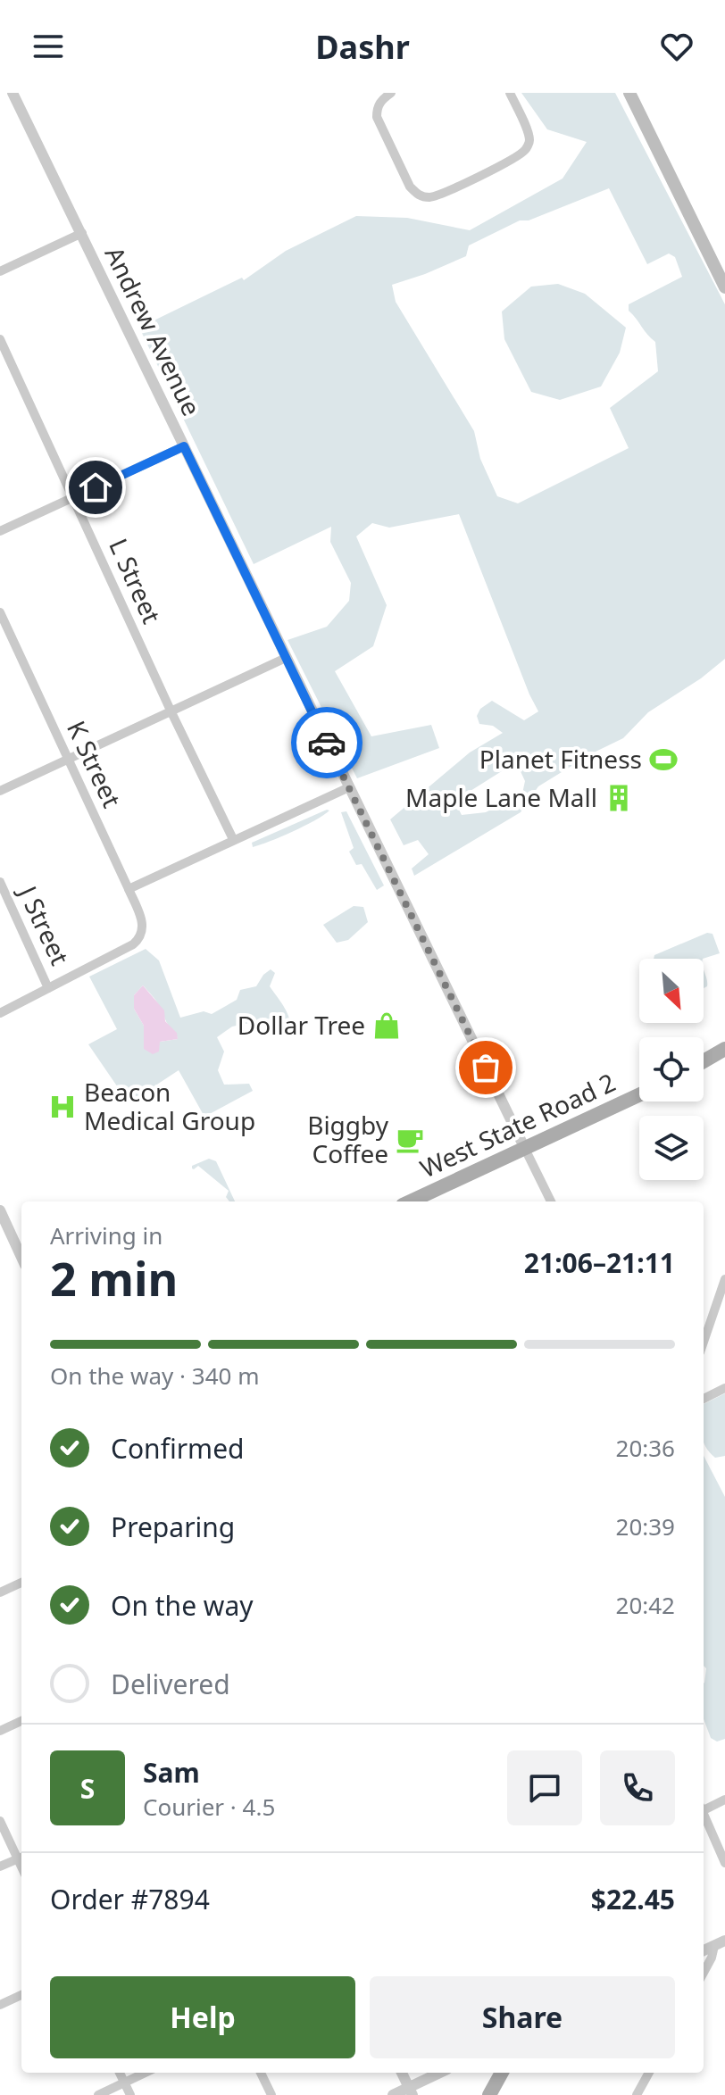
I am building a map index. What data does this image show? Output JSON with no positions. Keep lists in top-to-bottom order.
{
  "streets": {
    "main road": ["West State Road 2"],
    "street": [
      "Andrew Avenue",
      "L Street",
      "K Street",
      "J Street"
    ]
  },
  "crossings": [
    ["Andrew Avenue", "West State Road 2"],
    ["K Street", "J Street"]
  ],
  "places": {
    "sports": ["Planet Fitness"],
    "building": ["Maple Lane Mall"],
    "shop": ["Dollar Tree"],
    "hospital": ["Beacon Medical Group"],
    "cafe": ["Biggby Coffee"]
  },
  "north": "bottom right",
  "page": {
    "header": "Dashr",
    "heading": ["2 min", "Arriving in", "21:06–21:11"],
    "panel": [
      "Sam",
      "Courier · 4.5",
      "Order #7894",
      "$22.45"
    ],
    "bar": "On the way · 340 m",
    "list": [
      ["Confirmed", "20:36"],
      ["Preparing", "20:39"],
      ["On the way", "20:42"],
      "Delivered"
    ],
    "round": "S",
    "buttons": ["Help", "Share"]
  }
}
